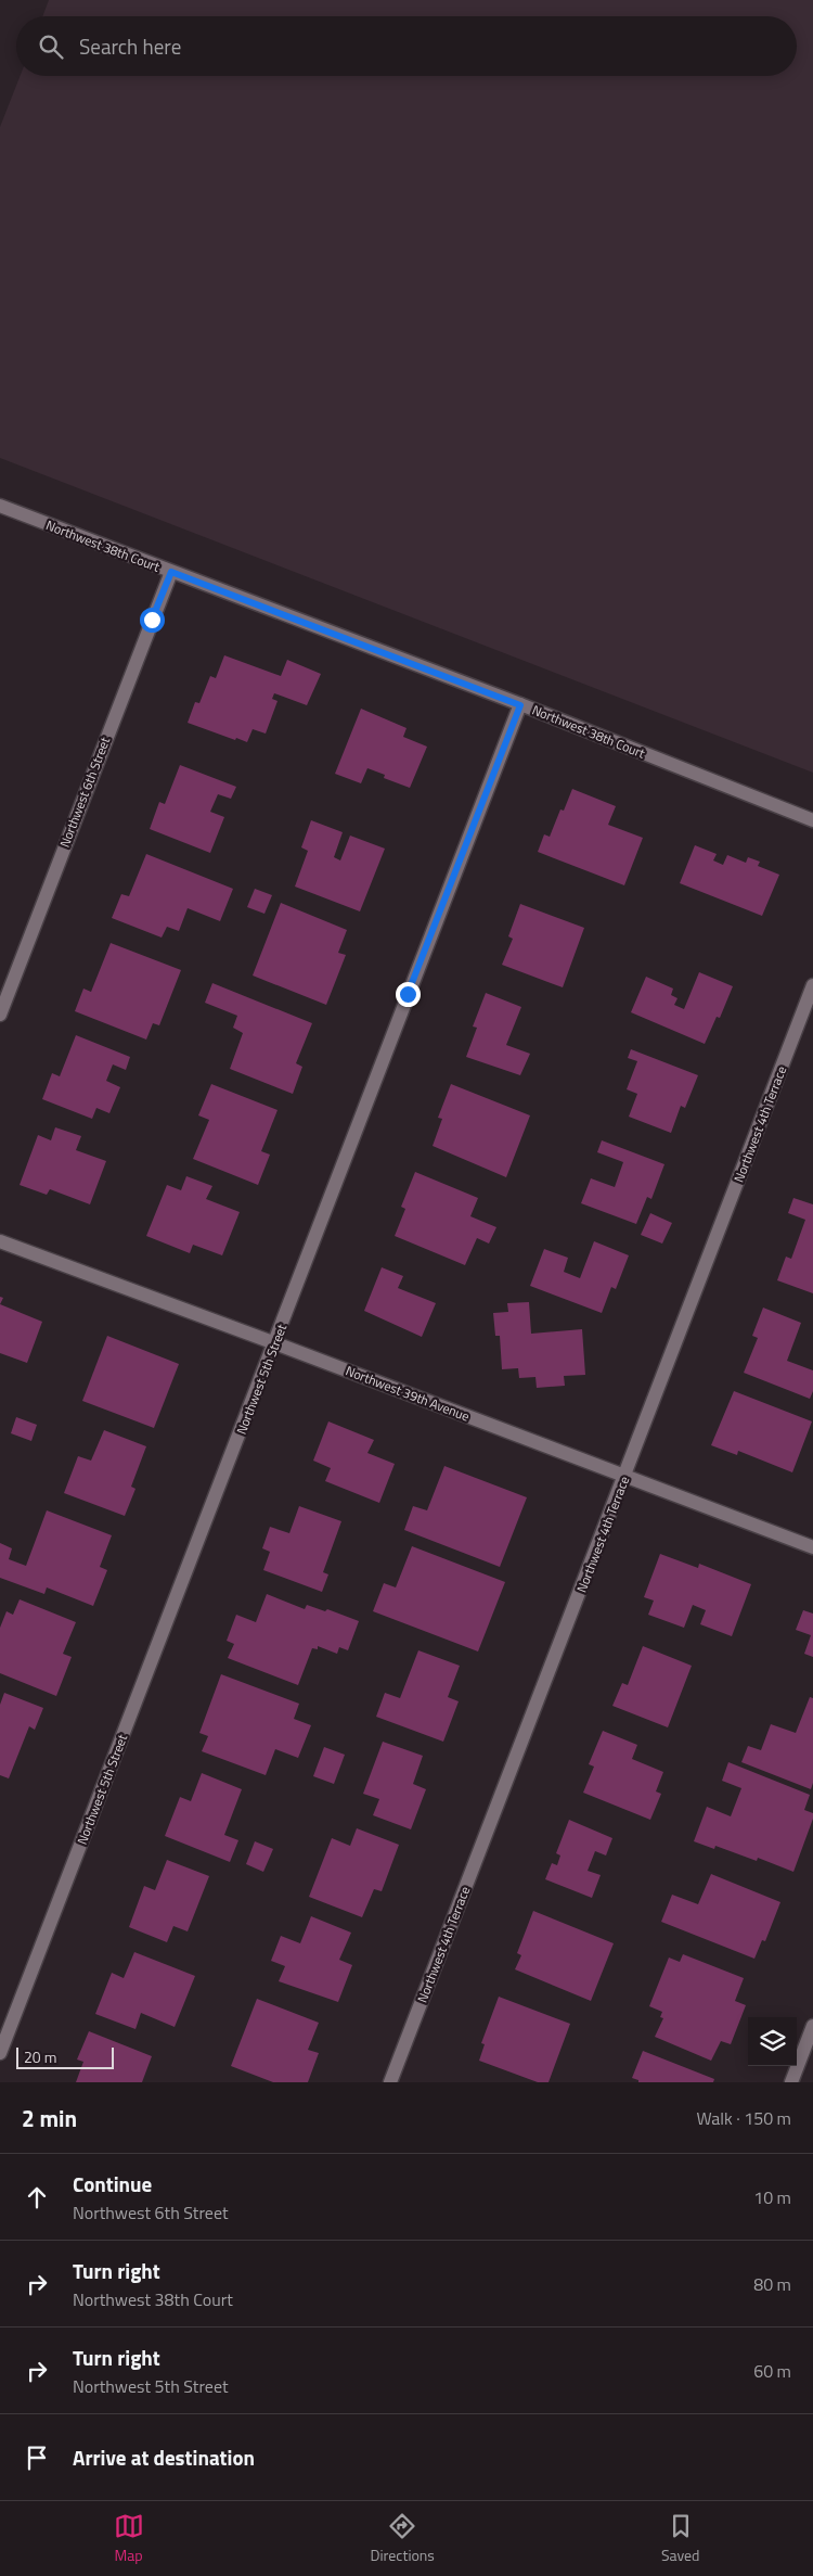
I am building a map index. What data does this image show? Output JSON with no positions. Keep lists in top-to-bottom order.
{
  "streets": {
    "street": [
      "Northwest 38th Court",
      "Northwest 6th Street",
      "Northwest 4th Terrace",
      "Northwest 5th Street",
      "Northwest 39th Avenue"
    ]
  },
  "crossings": [
    ["Northwest 38th Court", "Northwest 6th Street"],
    ["Northwest 38th Court", "Northwest 5th Street"],
    ["Northwest 4th Terrace", "Northwest 39th Avenue"],
    ["Northwest 5th Street", "Northwest 39th Avenue"]
  ],
  "scale_bar": "20 m",
  "page": {
    "search": "Search here",
    "scale": "20 m",
    "heading": ["2 min", "Walk · 150 m"],
    "list": [
      ["Continue", "Northwest 6th Street", "10 m"],
      ["Turn right", "Northwest 38th Court", "80 m"],
      ["Turn right", "Northwest 5th Street", "60 m"],
      "Arrive at destination"
    ],
    "nav": ["Map", "Directions", "Saved"]
  }
}
